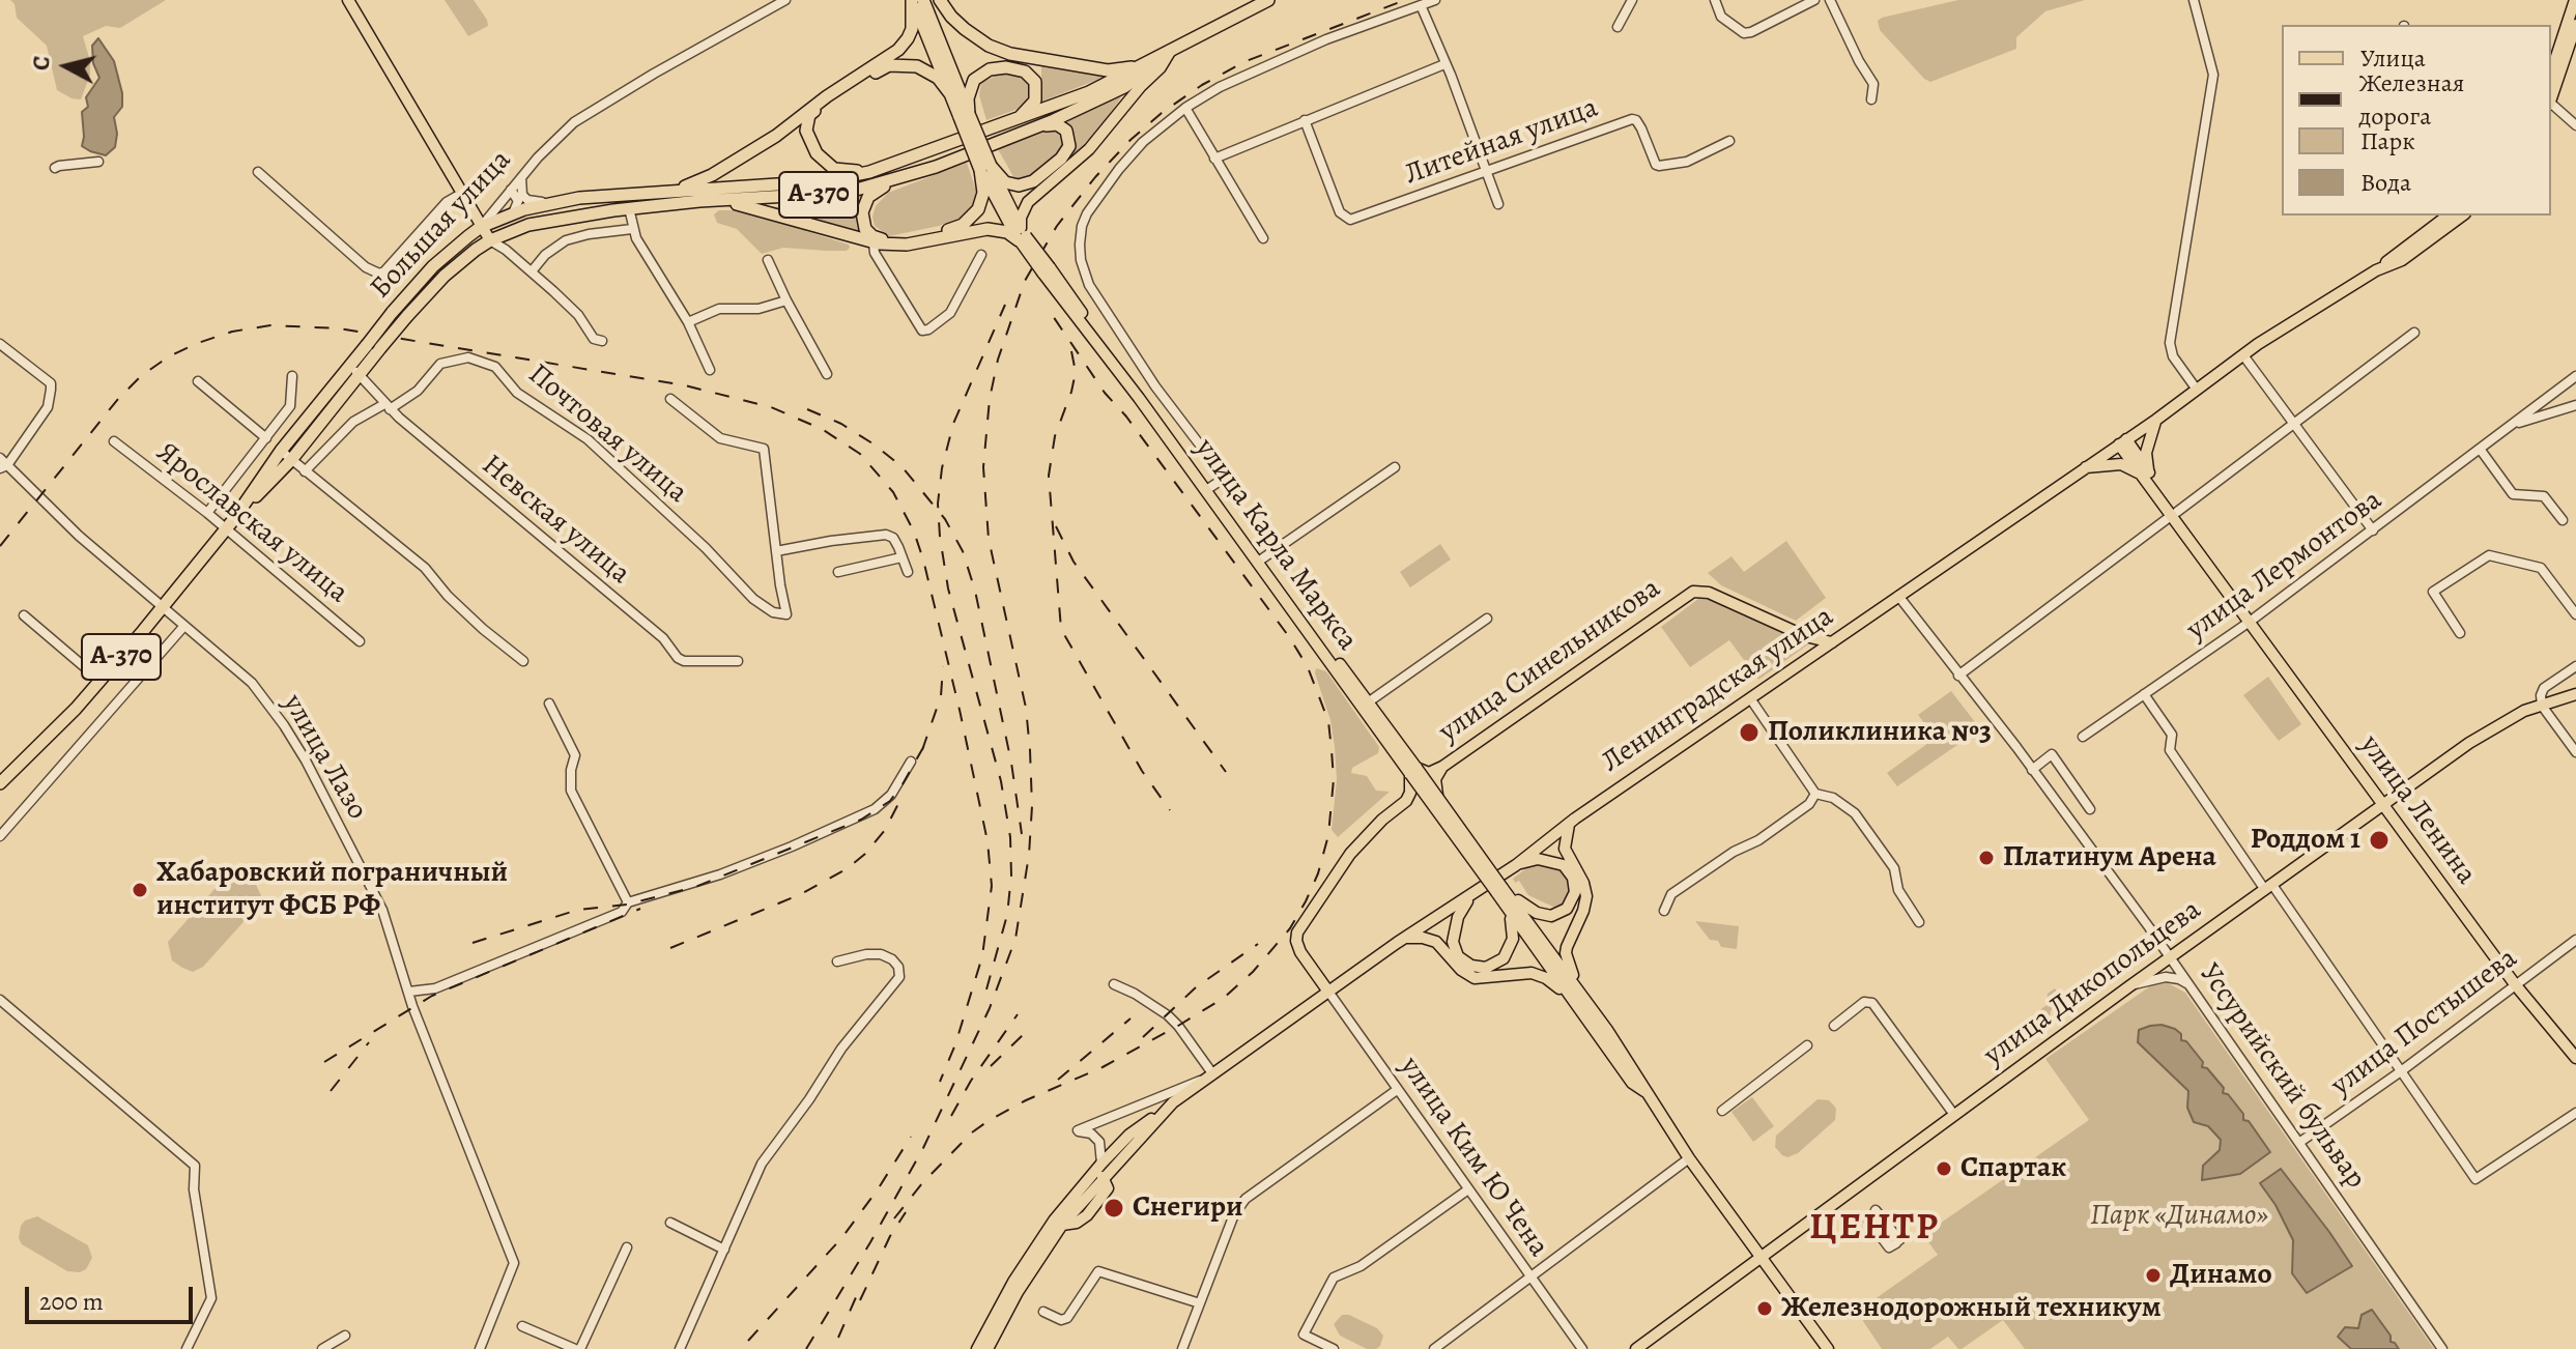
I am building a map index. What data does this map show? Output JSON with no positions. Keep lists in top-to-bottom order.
{
  "streets": {
    "highway": ["А-370", "Большая улица"],
    "main road": [
      "улица Карла Маркса",
      "улица Синельникова",
      "Ленинградская улица",
      "улица Ленина",
      "улица Дикопольцева"
    ],
    "street": [
      "Литейная улица",
      "Почтовая улица",
      "Невская улица",
      "Ярославская улица",
      "улица Лермонтова",
      "улица Лазо",
      "улица Постышева",
      "Уссурийский бульвар",
      "улица Ким Ю Чена"
    ]
  },
  "crossings": [
    ["А-370", "Большая улица"],
    ["Большая улица", "Невская улица"],
    ["Большая улица", "Ярославская улица"],
    ["Большая улица", "улица Лазо"],
    ["Почтовая улица", "Невская улица"],
    ["улица Карла Маркса", "улица Синельникова"],
    ["улица Карла Маркса", "улица Дикопольцева"],
    ["улица Лермонтова", "улица Ленина"],
    ["улица Синельникова", "Ленинградская улица"],
    ["Ленинградская улица", "улица Ленина"],
    ["Ленинградская улица", "Уссурийский бульвар"],
    ["Ленинградская улица", "улица Ким Ю Чена"],
    ["улица Ленина", "улица Дикопольцева"],
    ["улица Ленина", "улица Постышева"],
    ["улица Дикопольцева", "Уссурийский бульвар"],
    ["улица Постышева", "Уссурийский бульвар"]
  ],
  "districts": ["ЦЕНТР"],
  "parks": ["Парк «Динамо»"],
  "places": [
    "Поликлиника №3",
    "Роддом 1",
    "Платинум Арена",
    "Хабаровский пограничный институт ФСБ РФ",
    "Спартак",
    "Снегири",
    "Динамо",
    "Железнодорожный техникум"
  ],
  "legend": [
    "Улица",
    "Железная дорога",
    "Парк",
    "Вода"
  ],
  "scale_bar": "200 m",
  "north": "left"
}
